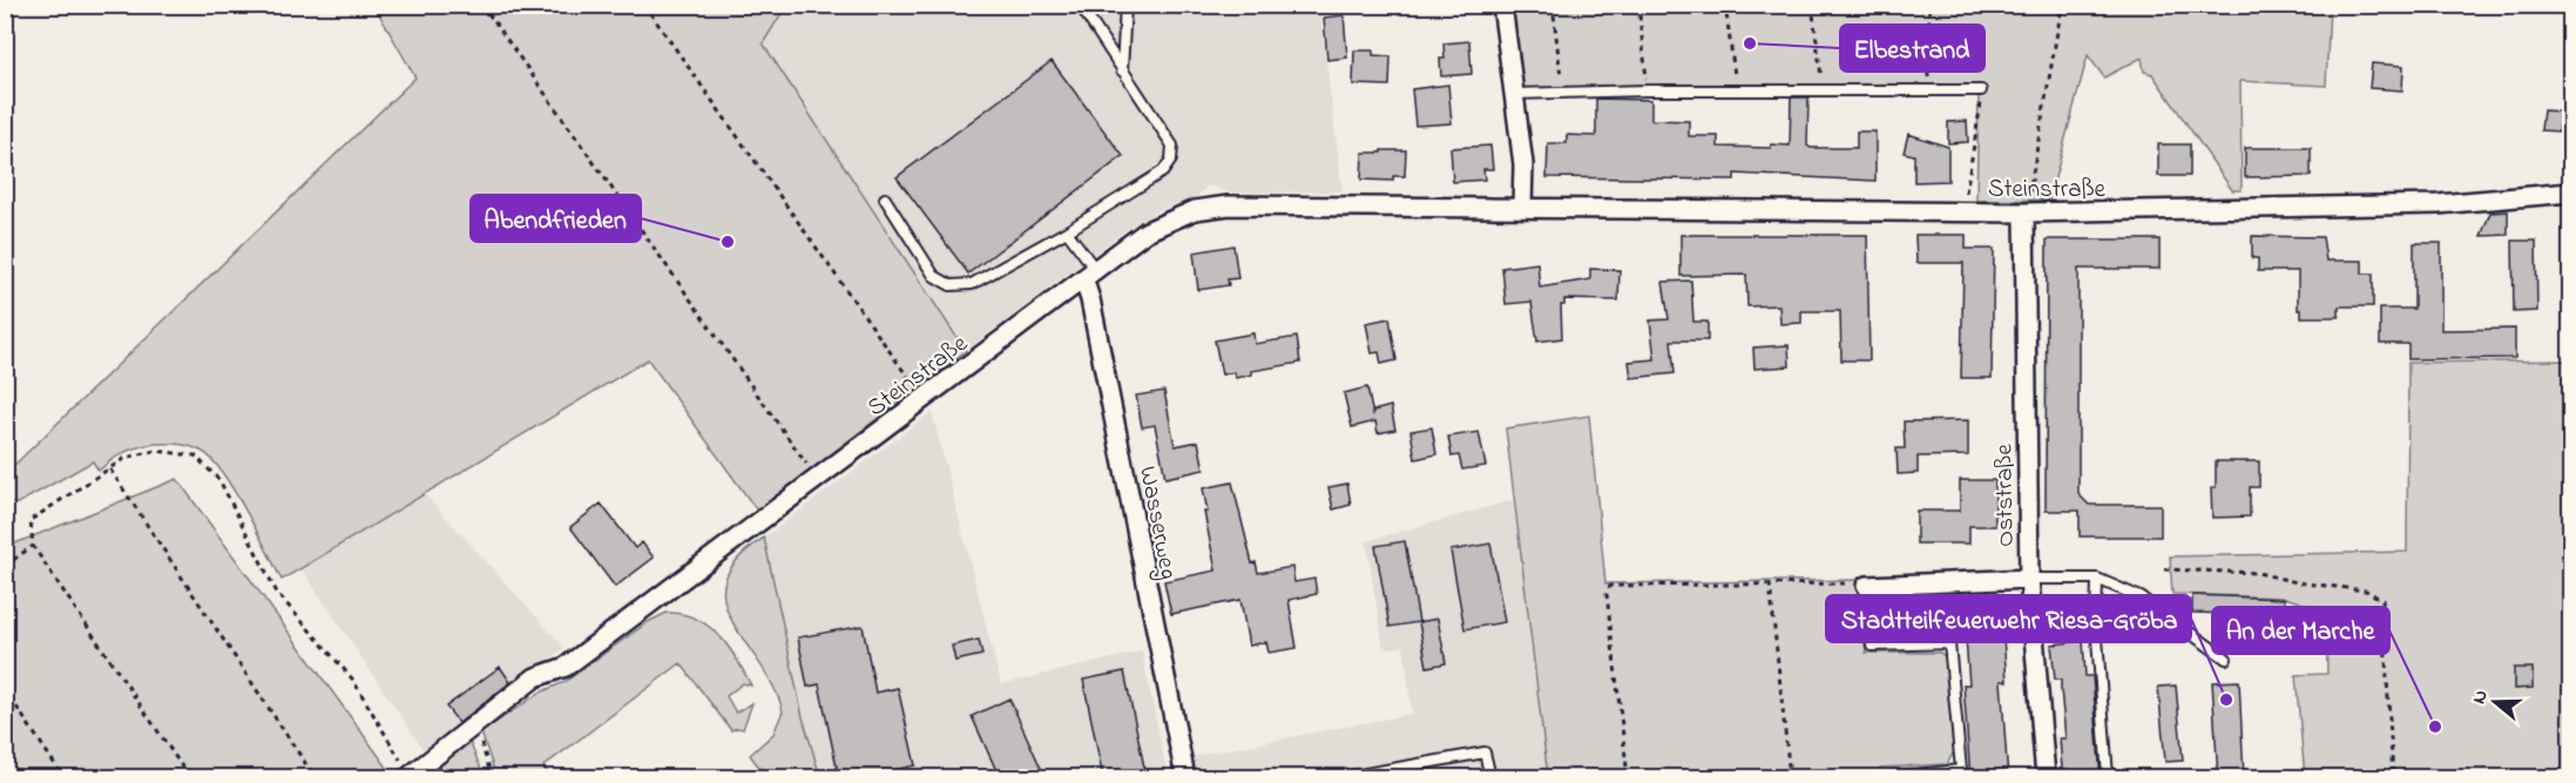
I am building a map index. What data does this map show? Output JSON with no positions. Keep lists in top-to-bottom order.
{
  "streets": {
    "street": ["Steinstraße", "Oststraße", "Wasserweg"]
  },
  "crossings": [
    ["Steinstraße", "Oststraße"],
    ["Steinstraße", "Wasserweg"]
  ],
  "places": [
    "Elbestrand",
    "Abendfrieden",
    "Stadtteilfeuerwehr Riesa-Gröba",
    "An der Marche"
  ],
  "north": "left"
}
